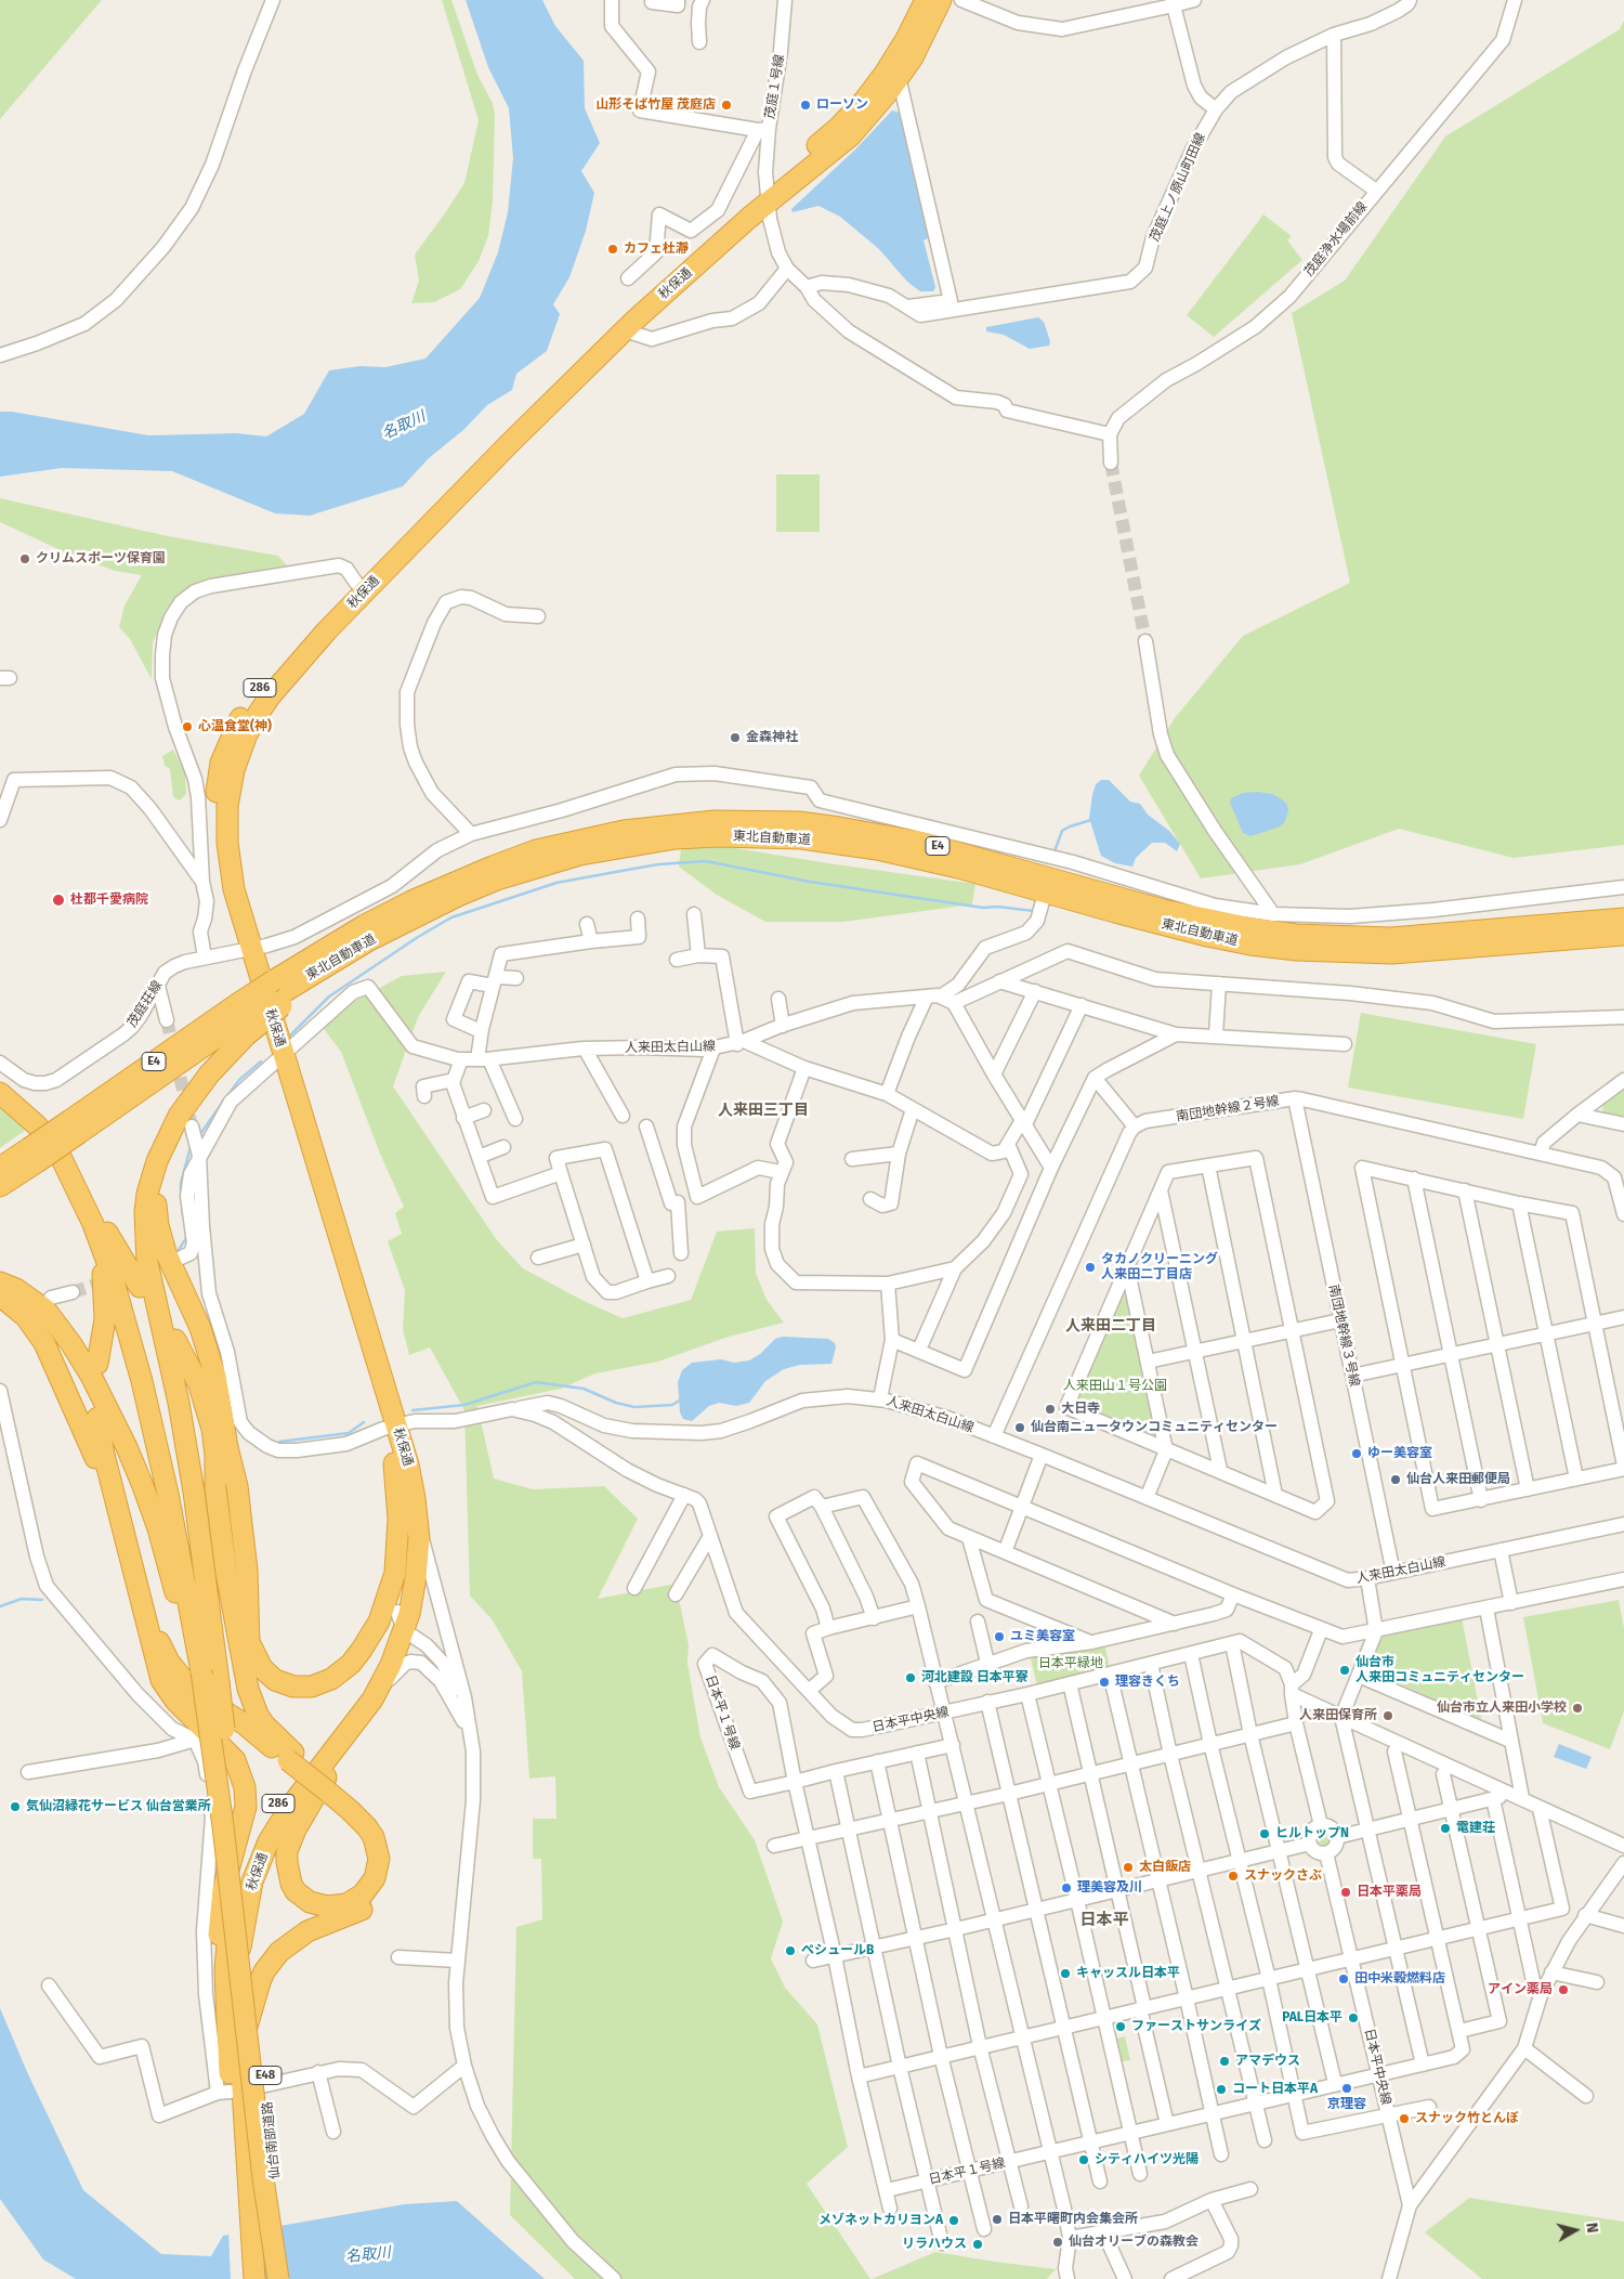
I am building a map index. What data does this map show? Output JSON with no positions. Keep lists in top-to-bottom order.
{
  "streets": {
    "highway": [
      "秋保通",
      "286",
      "東北自動車道",
      "E4",
      "E48",
      "仙台南部道路"
    ],
    "street": [
      "茂庭１号線",
      "茂庭上ノ原山町田線",
      "茂庭浄水場前線",
      "茂庭荘線",
      "人来田太白山線",
      "南団地幹線２号線",
      "南団地幹線３号線",
      "日本平１号線",
      "日本平中央線"
    ]
  },
  "crossings": [
    ["茂庭１号線", "秋保通"],
    ["秋保通", "茂庭荘線"],
    ["秋保通", "人来田太白山線"],
    ["秋保通", "日本平中央線"],
    ["人来田太白山線", "南団地幹線３号線"],
    ["南団地幹線２号線", "南団地幹線３号線"],
    ["日本平１号線", "日本平中央線"]
  ],
  "districts": ["人来田三丁目", "人来田二丁目", "日本平"],
  "water": ["名取川"],
  "parks": ["人来田山１号公園", "日本平緑地"],
  "places": [
    "山形そば竹屋 茂庭店",
    "ローソン",
    "カフェ杜瀞",
    "クリムスポーツ保育園",
    "心温食堂(神)",
    "金森神社",
    "杜都千愛病院",
    "タカノクリーニング 人来田二丁目店",
    "大日寺",
    "仙台南ニュータウンコミュニティセンター",
    "ゆー美容室",
    "仙台人来田郵便局",
    "ユミ美容室",
    "仙台市 人来田コミュニティセンター",
    "河北建設 日本平寮",
    "理容きくち",
    "仙台市立人来田小学校",
    "人来田保育所",
    "気仙沼緑花サービス 仙台営業所",
    "電建荘",
    "ヒルトップN",
    "太白飯店",
    "スナックさぶ",
    "理美容及川",
    "日本平薬局",
    "ぺシュールB",
    "キャッスル日本平",
    "田中米穀燃料店",
    "アイン薬局",
    "PAL日本平",
    "ファーストサンライズ",
    "アマデウス",
    "京理容",
    "コート日本平A",
    "スナック竹とんぼ",
    "シティハイツ光陽",
    "日本平曙町内会集会所",
    "メゾネットカリヨンA",
    "仙台オリーブの森教会",
    "リラハウス"
  ],
  "north": "right"
}
